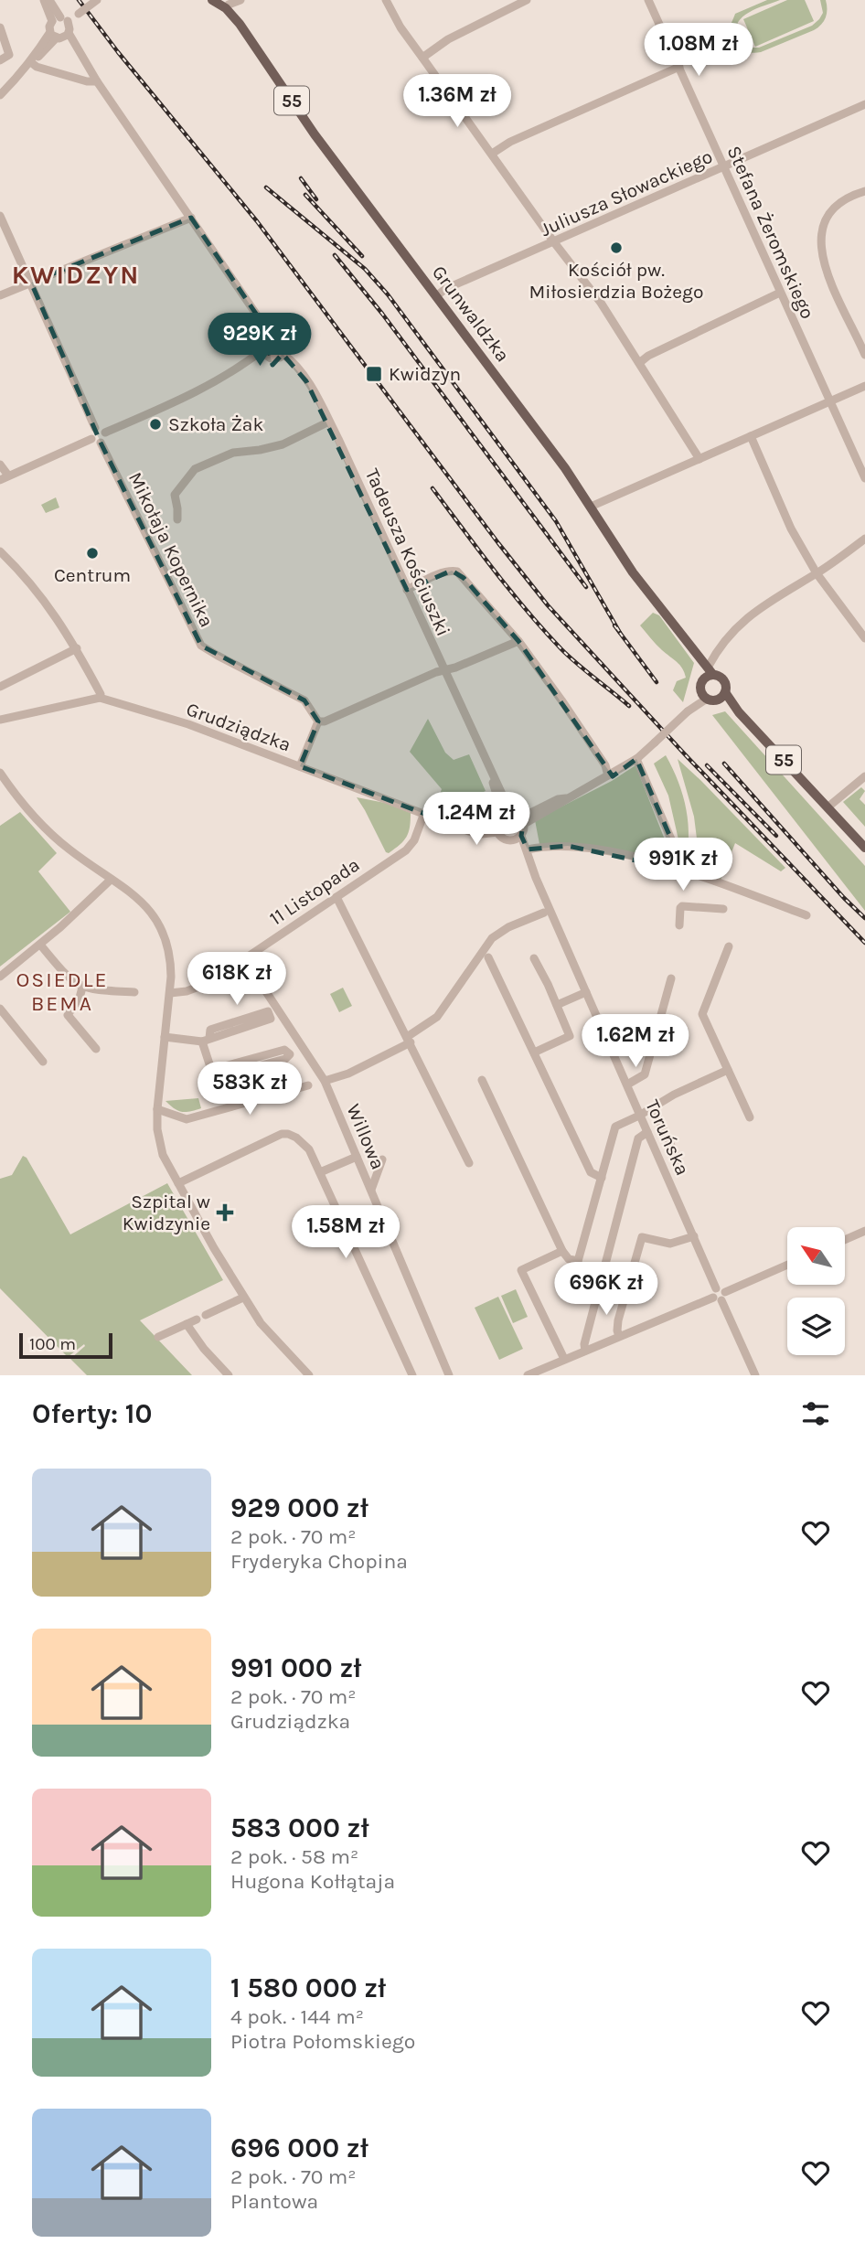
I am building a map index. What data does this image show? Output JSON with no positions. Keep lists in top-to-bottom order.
{
  "streets": {
    "main road": ["55", "Grunwaldzka"],
    "street": [
      "Juliusza Słowackiego",
      "Stefana Żeromskiego",
      "Mikołaja Kopernika",
      "Tadeusza Kościuszki",
      "Grudziądzka",
      "11 Listopada",
      "Willowa",
      "Toruńska"
    ]
  },
  "crossings": [
    ["55", "Grunwaldzka"],
    ["Juliusza Słowackiego", "Stefana Żeromskiego"],
    ["Juliusza Słowackiego", "Grunwaldzka"],
    ["Grudziądzka", "11 Listopada"],
    ["Grudziądzka", "Toruńska"],
    ["11 Listopada", "Willowa"]
  ],
  "districts": ["KWIDZYN", "OSIEDLE BEMA"],
  "places": {
    "other": ["Kościół pw. Miłosierdzia Bożego", "Szkoła Żak", "Centrum"],
    "transit": ["Kwidzyn"],
    "health": ["Szpital w Kwidzynie"]
  },
  "scale_bar": "100 m",
  "north": "top left",
  "page": {
    "price": [
      "1.08M zł",
      "1.36M zł",
      "929K zł",
      "1.24M zł",
      "991K zł",
      "618K zł",
      "1.62M zł",
      "583K zł",
      "1.58M zł",
      "696K zł"
    ],
    "scale": "100 m",
    "heading": "Oferty: 10",
    "list": [
      {
        "name": "929 000 zł",
        "note": "2 pok. · 70 m² · Fryderyka Chopina"
      },
      {
        "name": "991 000 zł",
        "note": "2 pok. · 70 m² · Grudziądzka"
      },
      {
        "name": "583 000 zł",
        "note": "2 pok. · 58 m² · Hugona Kołłątaja"
      },
      {
        "name": "1 580 000 zł",
        "note": "4 pok. · 144 m² · Piotra Połomskiego"
      },
      {
        "name": "696 000 zł",
        "note": "2 pok. · 70 m² · Plantowa"
      }
    ]
  }
}
